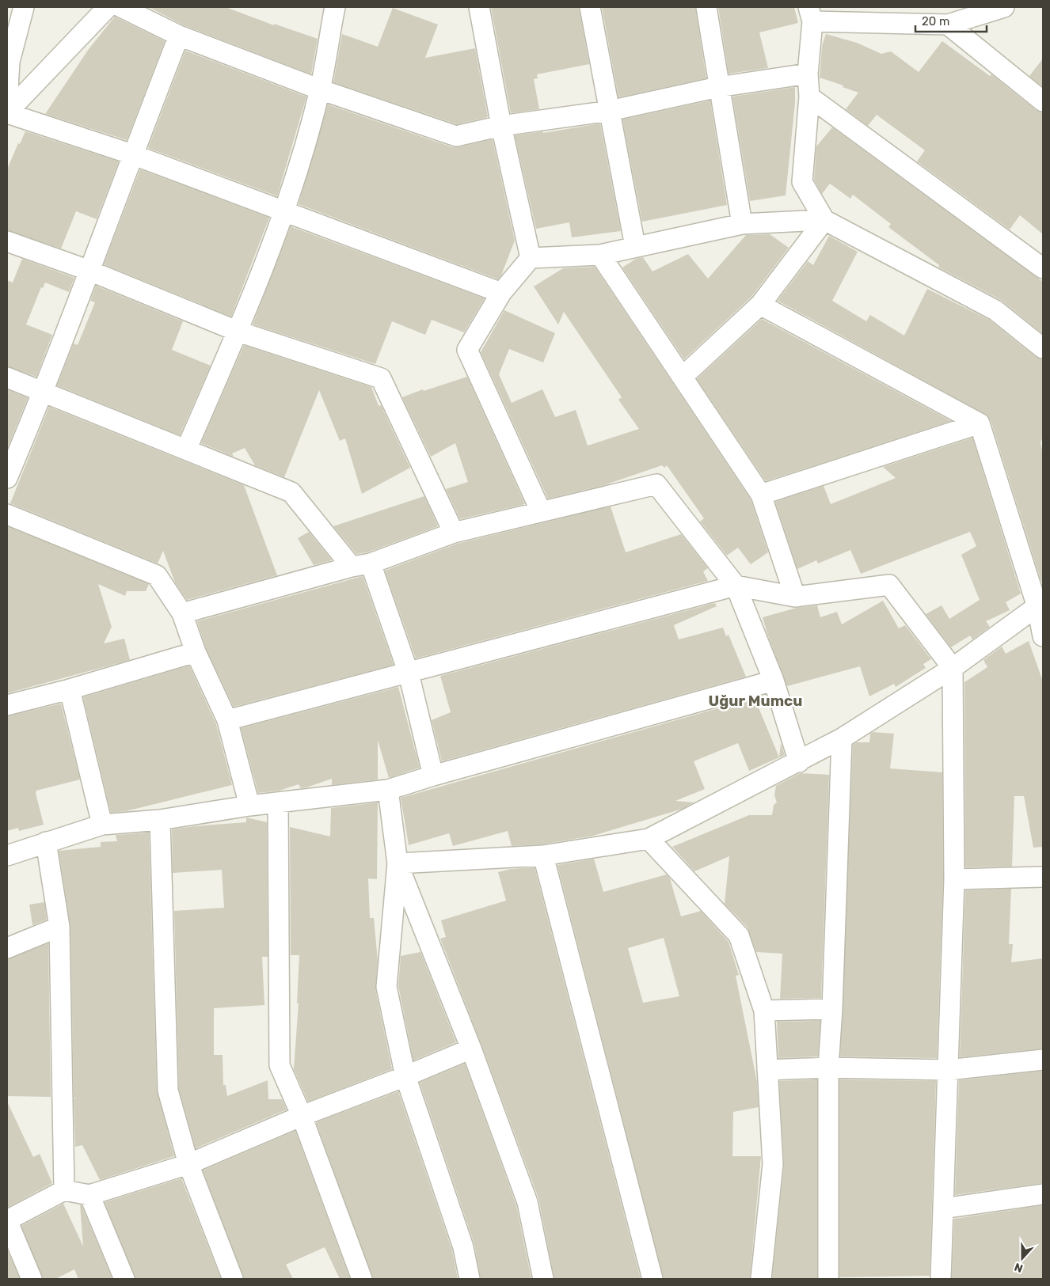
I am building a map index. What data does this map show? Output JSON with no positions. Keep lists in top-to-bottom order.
{
  "districts": ["Uğur Mumcu"],
  "scale_bar": "20 m",
  "north": "bottom"
}
